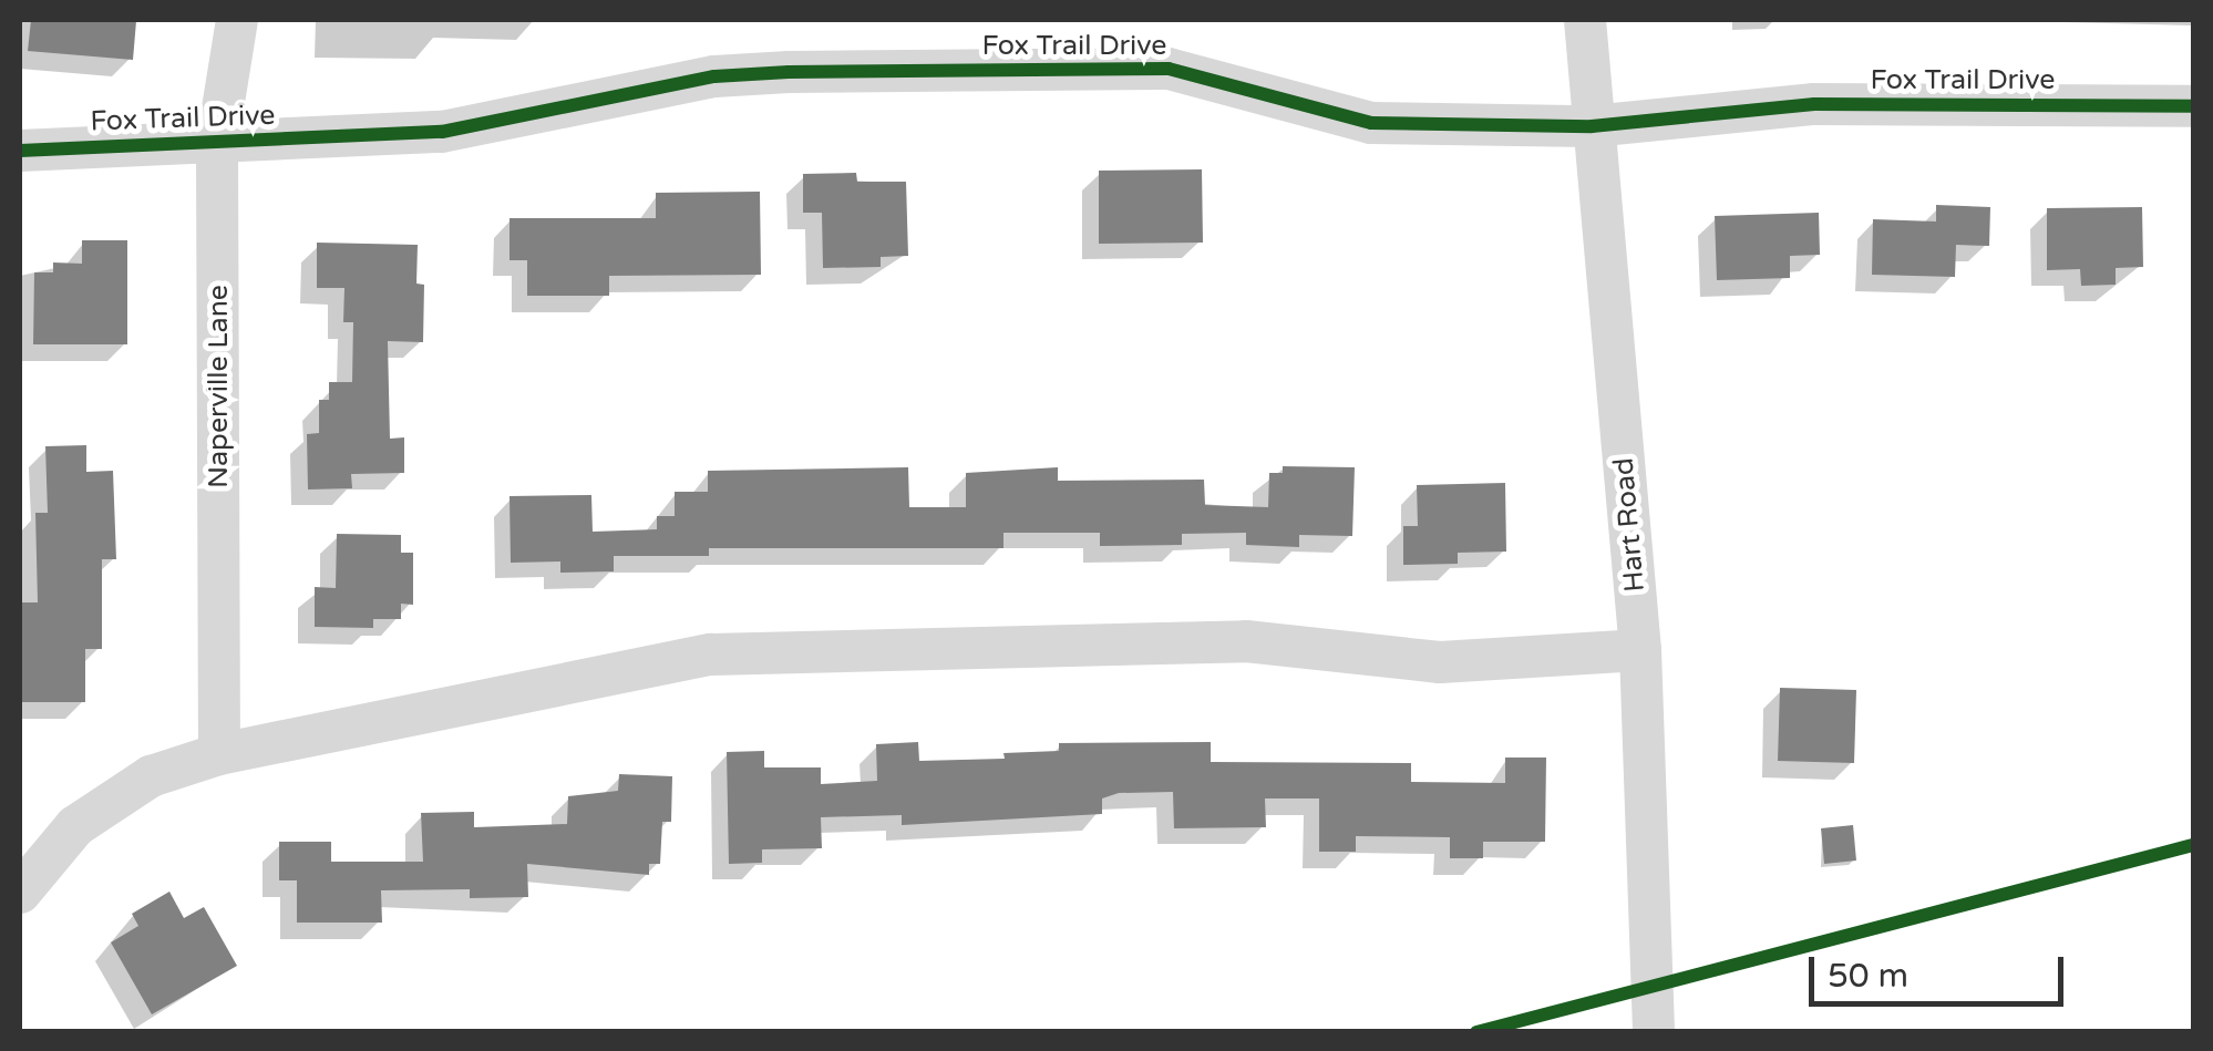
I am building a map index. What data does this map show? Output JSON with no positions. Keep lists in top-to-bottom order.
{
  "streets": {
    "street": ["Fox Trail Drive", "Naperville Lane", "Hart Road"]
  },
  "crossings": [
    ["Fox Trail Drive", "Naperville Lane"],
    ["Fox Trail Drive", "Hart Road"]
  ],
  "scale_bar": "50 m"
}
